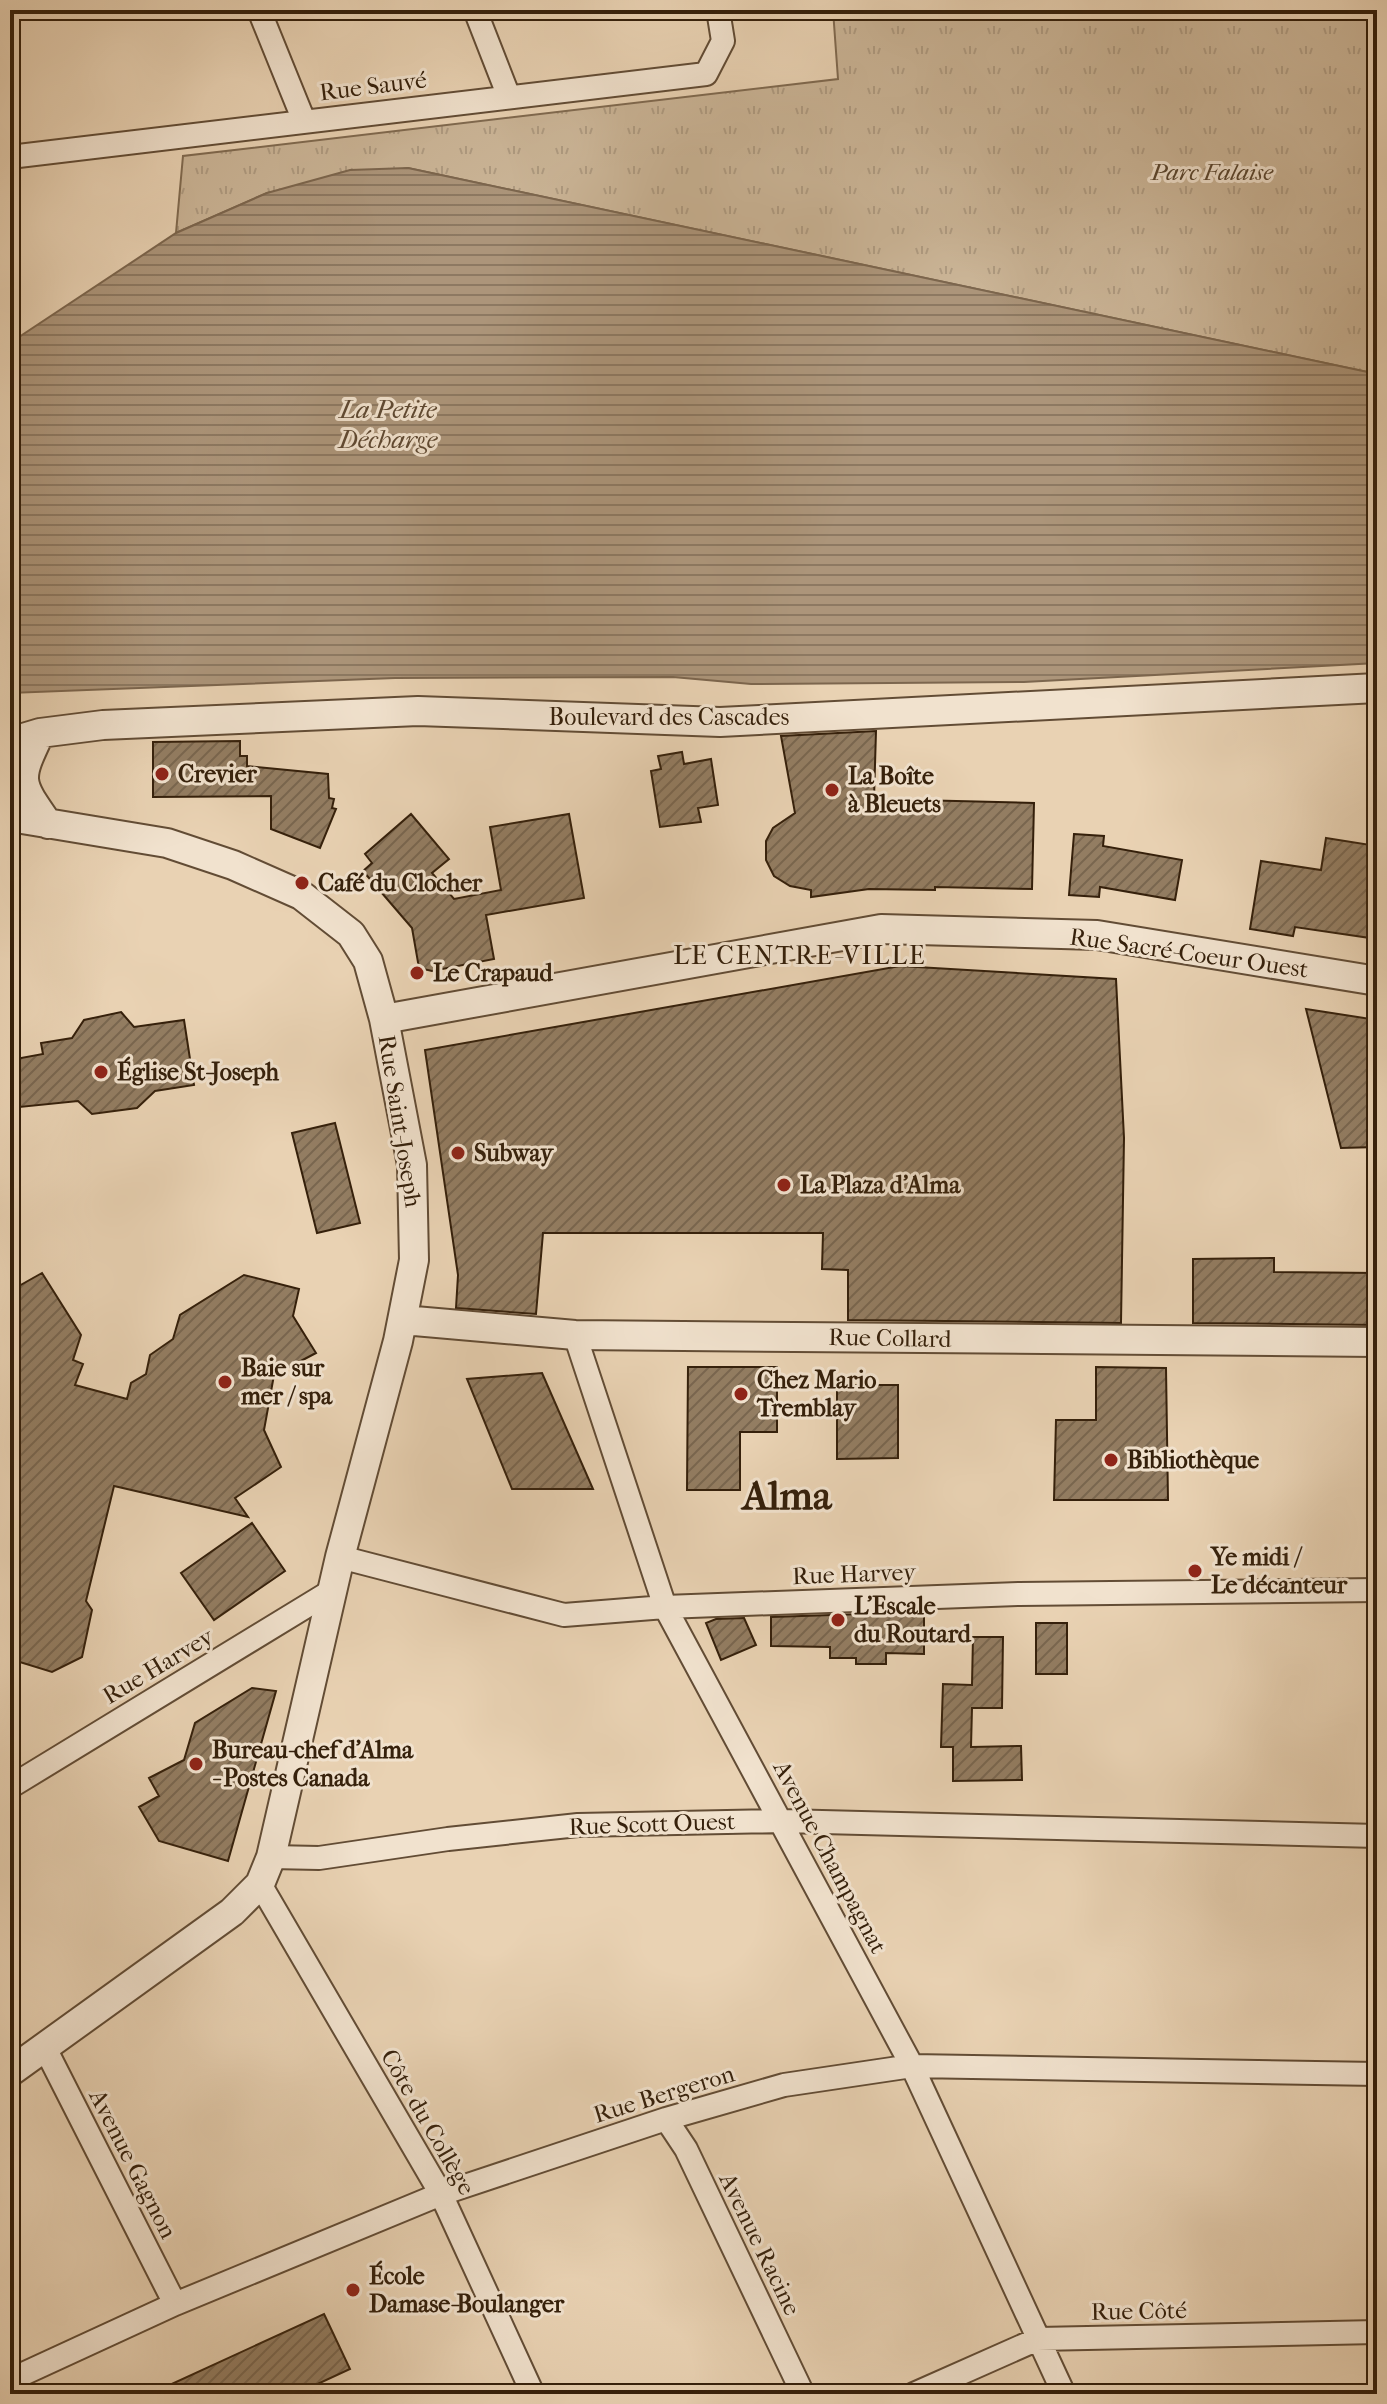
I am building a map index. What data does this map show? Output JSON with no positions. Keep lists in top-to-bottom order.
{
  "streets": {
    "street": [
      "Rue Sauvé",
      "Boulevard des Cascades",
      "Rue Sacré-Coeur Ouest",
      "Rue Saint-Joseph",
      "Rue Collard",
      "Rue Harvey",
      "Rue Scott Ouest",
      "Avenue Champagnat",
      "Rue Bergeron",
      "Côte du Collège",
      "Avenue Gagnon",
      "Avenue Racine",
      "Rue Côté"
    ]
  },
  "crossings": [
    ["Rue Sacré-Coeur Ouest", "Rue Saint-Joseph"],
    ["Rue Saint-Joseph", "Rue Collard"],
    ["Rue Saint-Joseph", "Rue Harvey"],
    ["Rue Saint-Joseph", "Rue Scott Ouest"],
    ["Rue Collard", "Avenue Champagnat"],
    ["Rue Harvey", "Avenue Champagnat"],
    ["Rue Scott Ouest", "Avenue Champagnat"],
    ["Avenue Champagnat", "Rue Bergeron"],
    ["Avenue Champagnat", "Rue Côté"],
    ["Rue Bergeron", "Côte du Collège"],
    ["Rue Bergeron", "Avenue Gagnon"],
    ["Rue Bergeron", "Avenue Racine"]
  ],
  "districts": ["LE CENTRE-VILLE", "Alma"],
  "water": ["La Petite Décharge"],
  "parks": ["Parc Falaise"],
  "places": [
    "Crevier",
    "La Boîte à Bleuets",
    "Café du Clocher",
    "Le Crapaud",
    "Église St-Joseph",
    "Subway",
    "La Plaza d'Alma",
    "Baie sur mer / spa",
    "Chez Mario Tremblay",
    "Bibliothèque",
    "Ye midi / Le décanteur",
    "L'Escale du Routard",
    "Bureau-chef d'Alma - Postes Canada",
    "École Damase-Boulanger"
  ]
}
